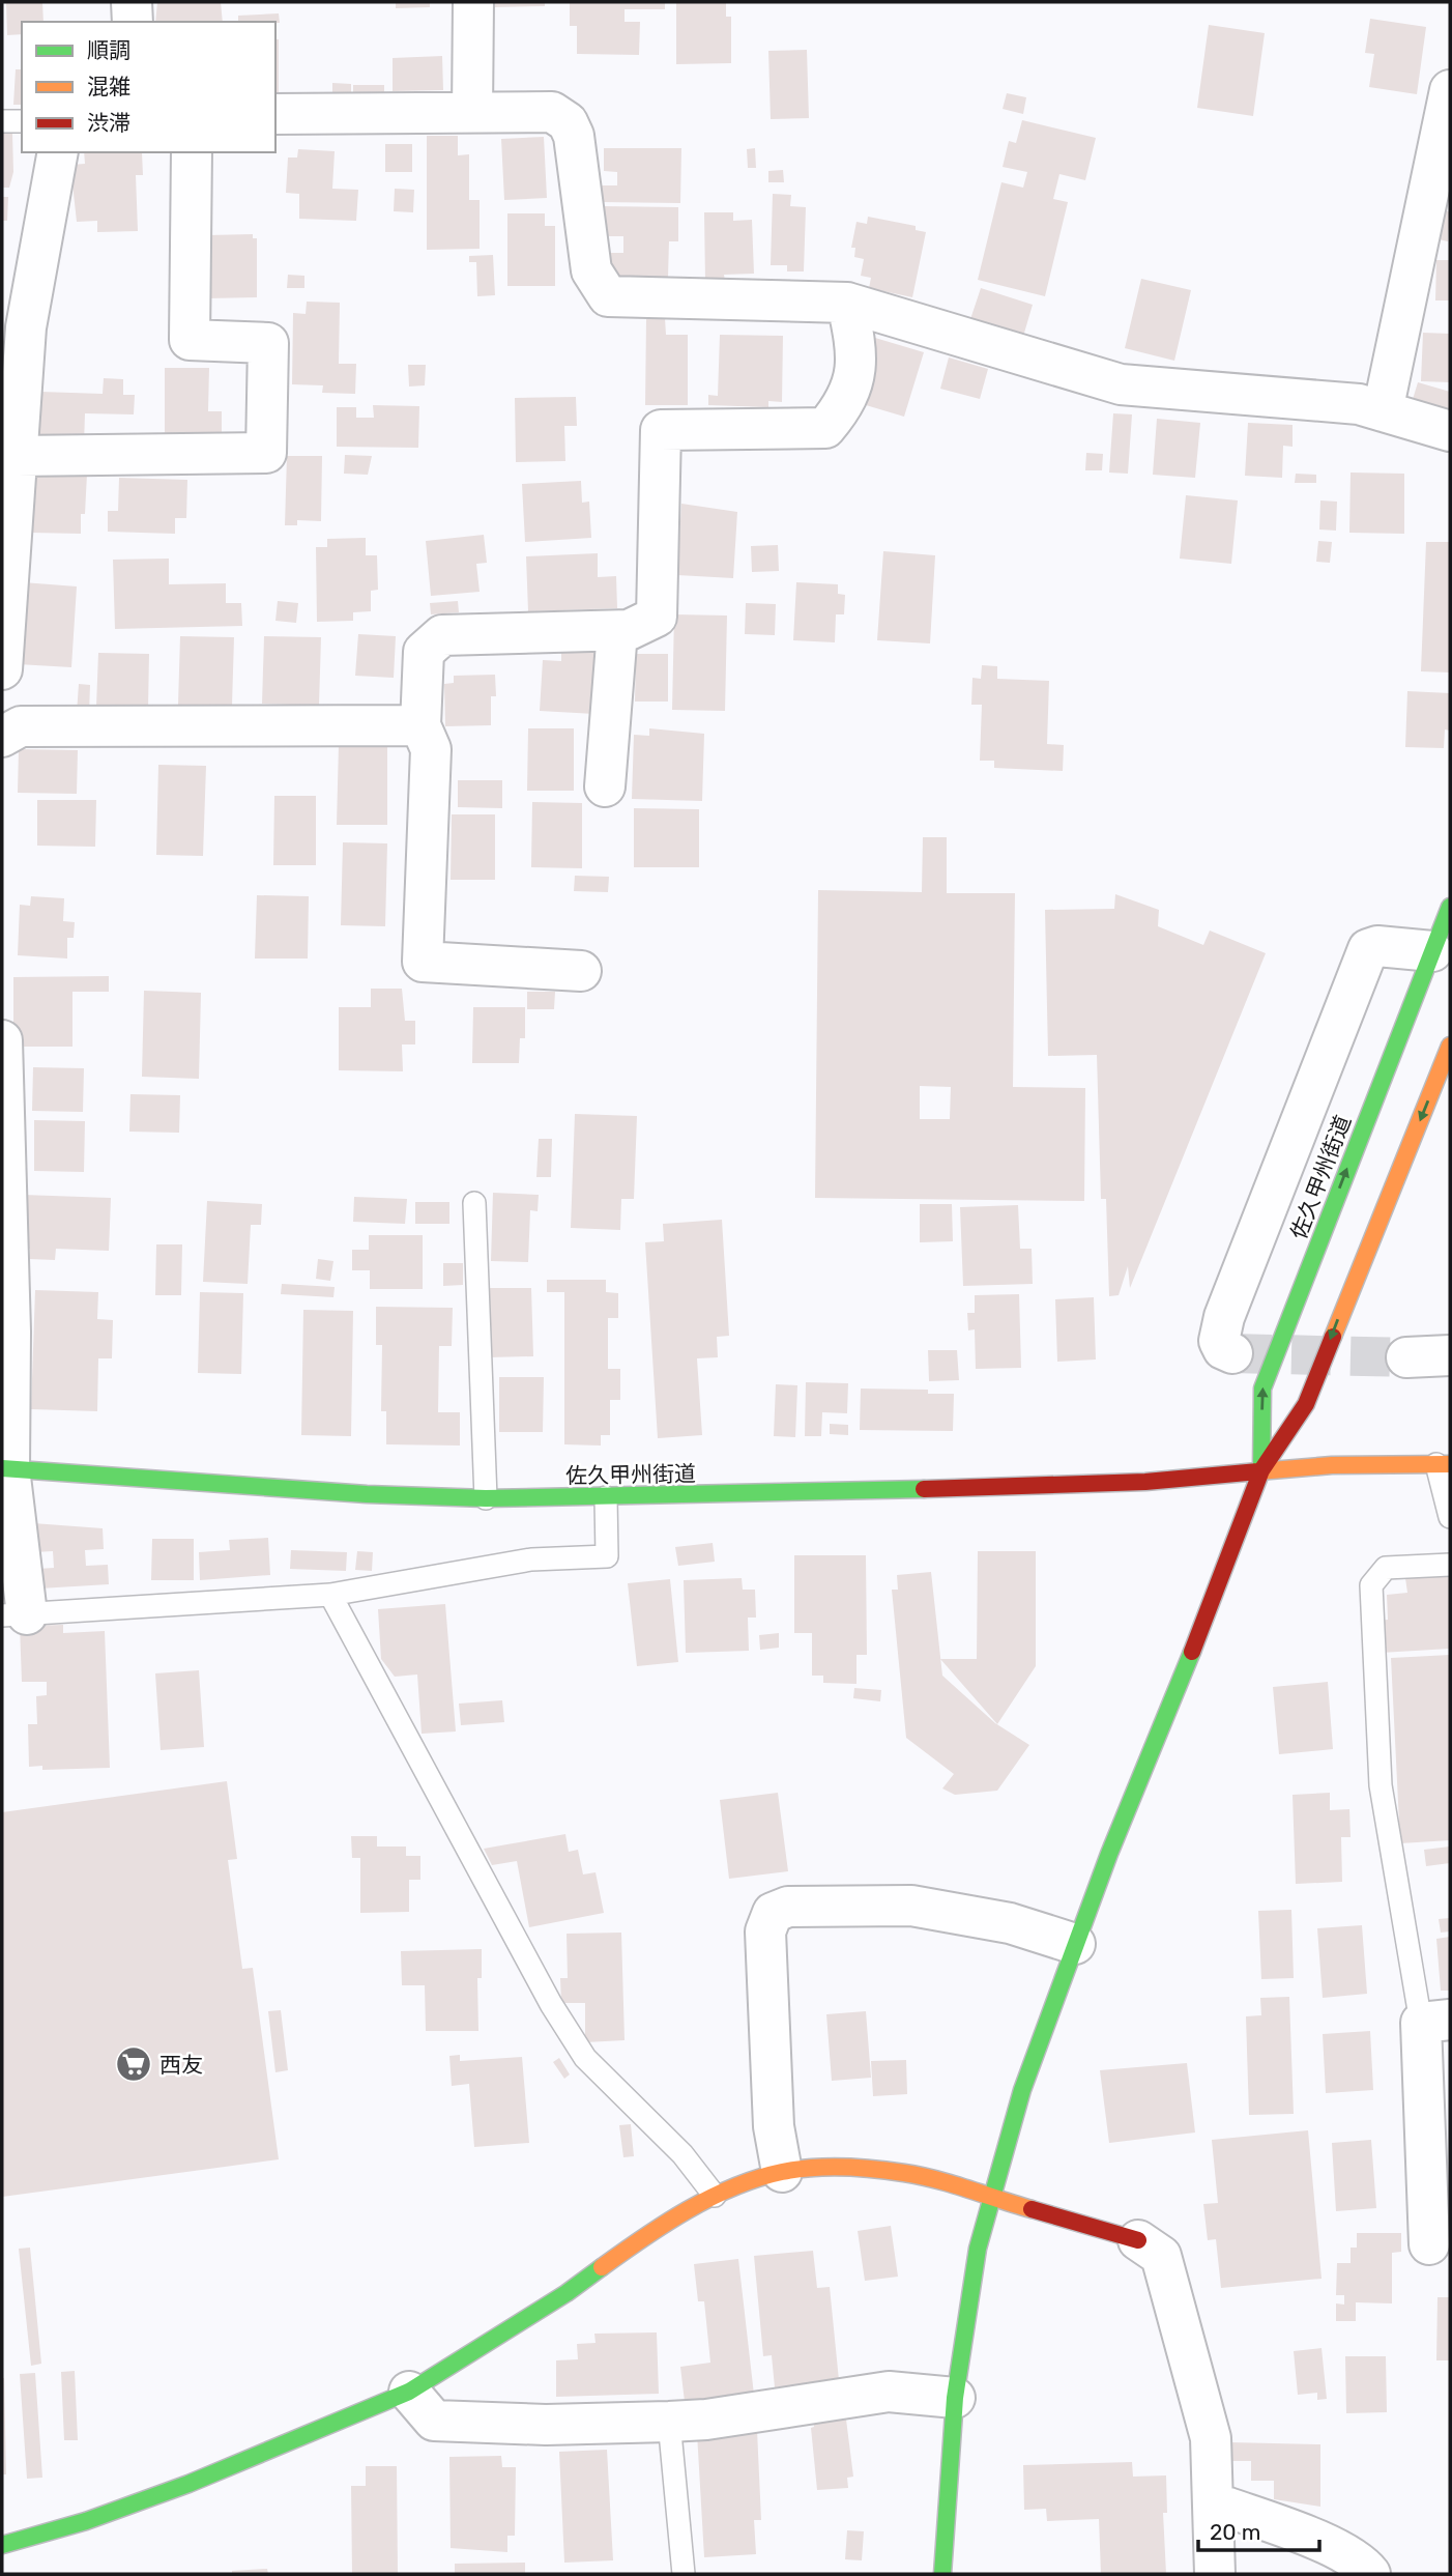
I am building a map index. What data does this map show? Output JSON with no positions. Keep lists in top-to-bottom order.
{
  "streets": {
    "street": ["佐久甲州街道"]
  },
  "places": {
    "supermarket": ["西友"]
  },
  "legend": ["順調", "混雑", "渋滞"],
  "scale_bar": "20 m"
}
